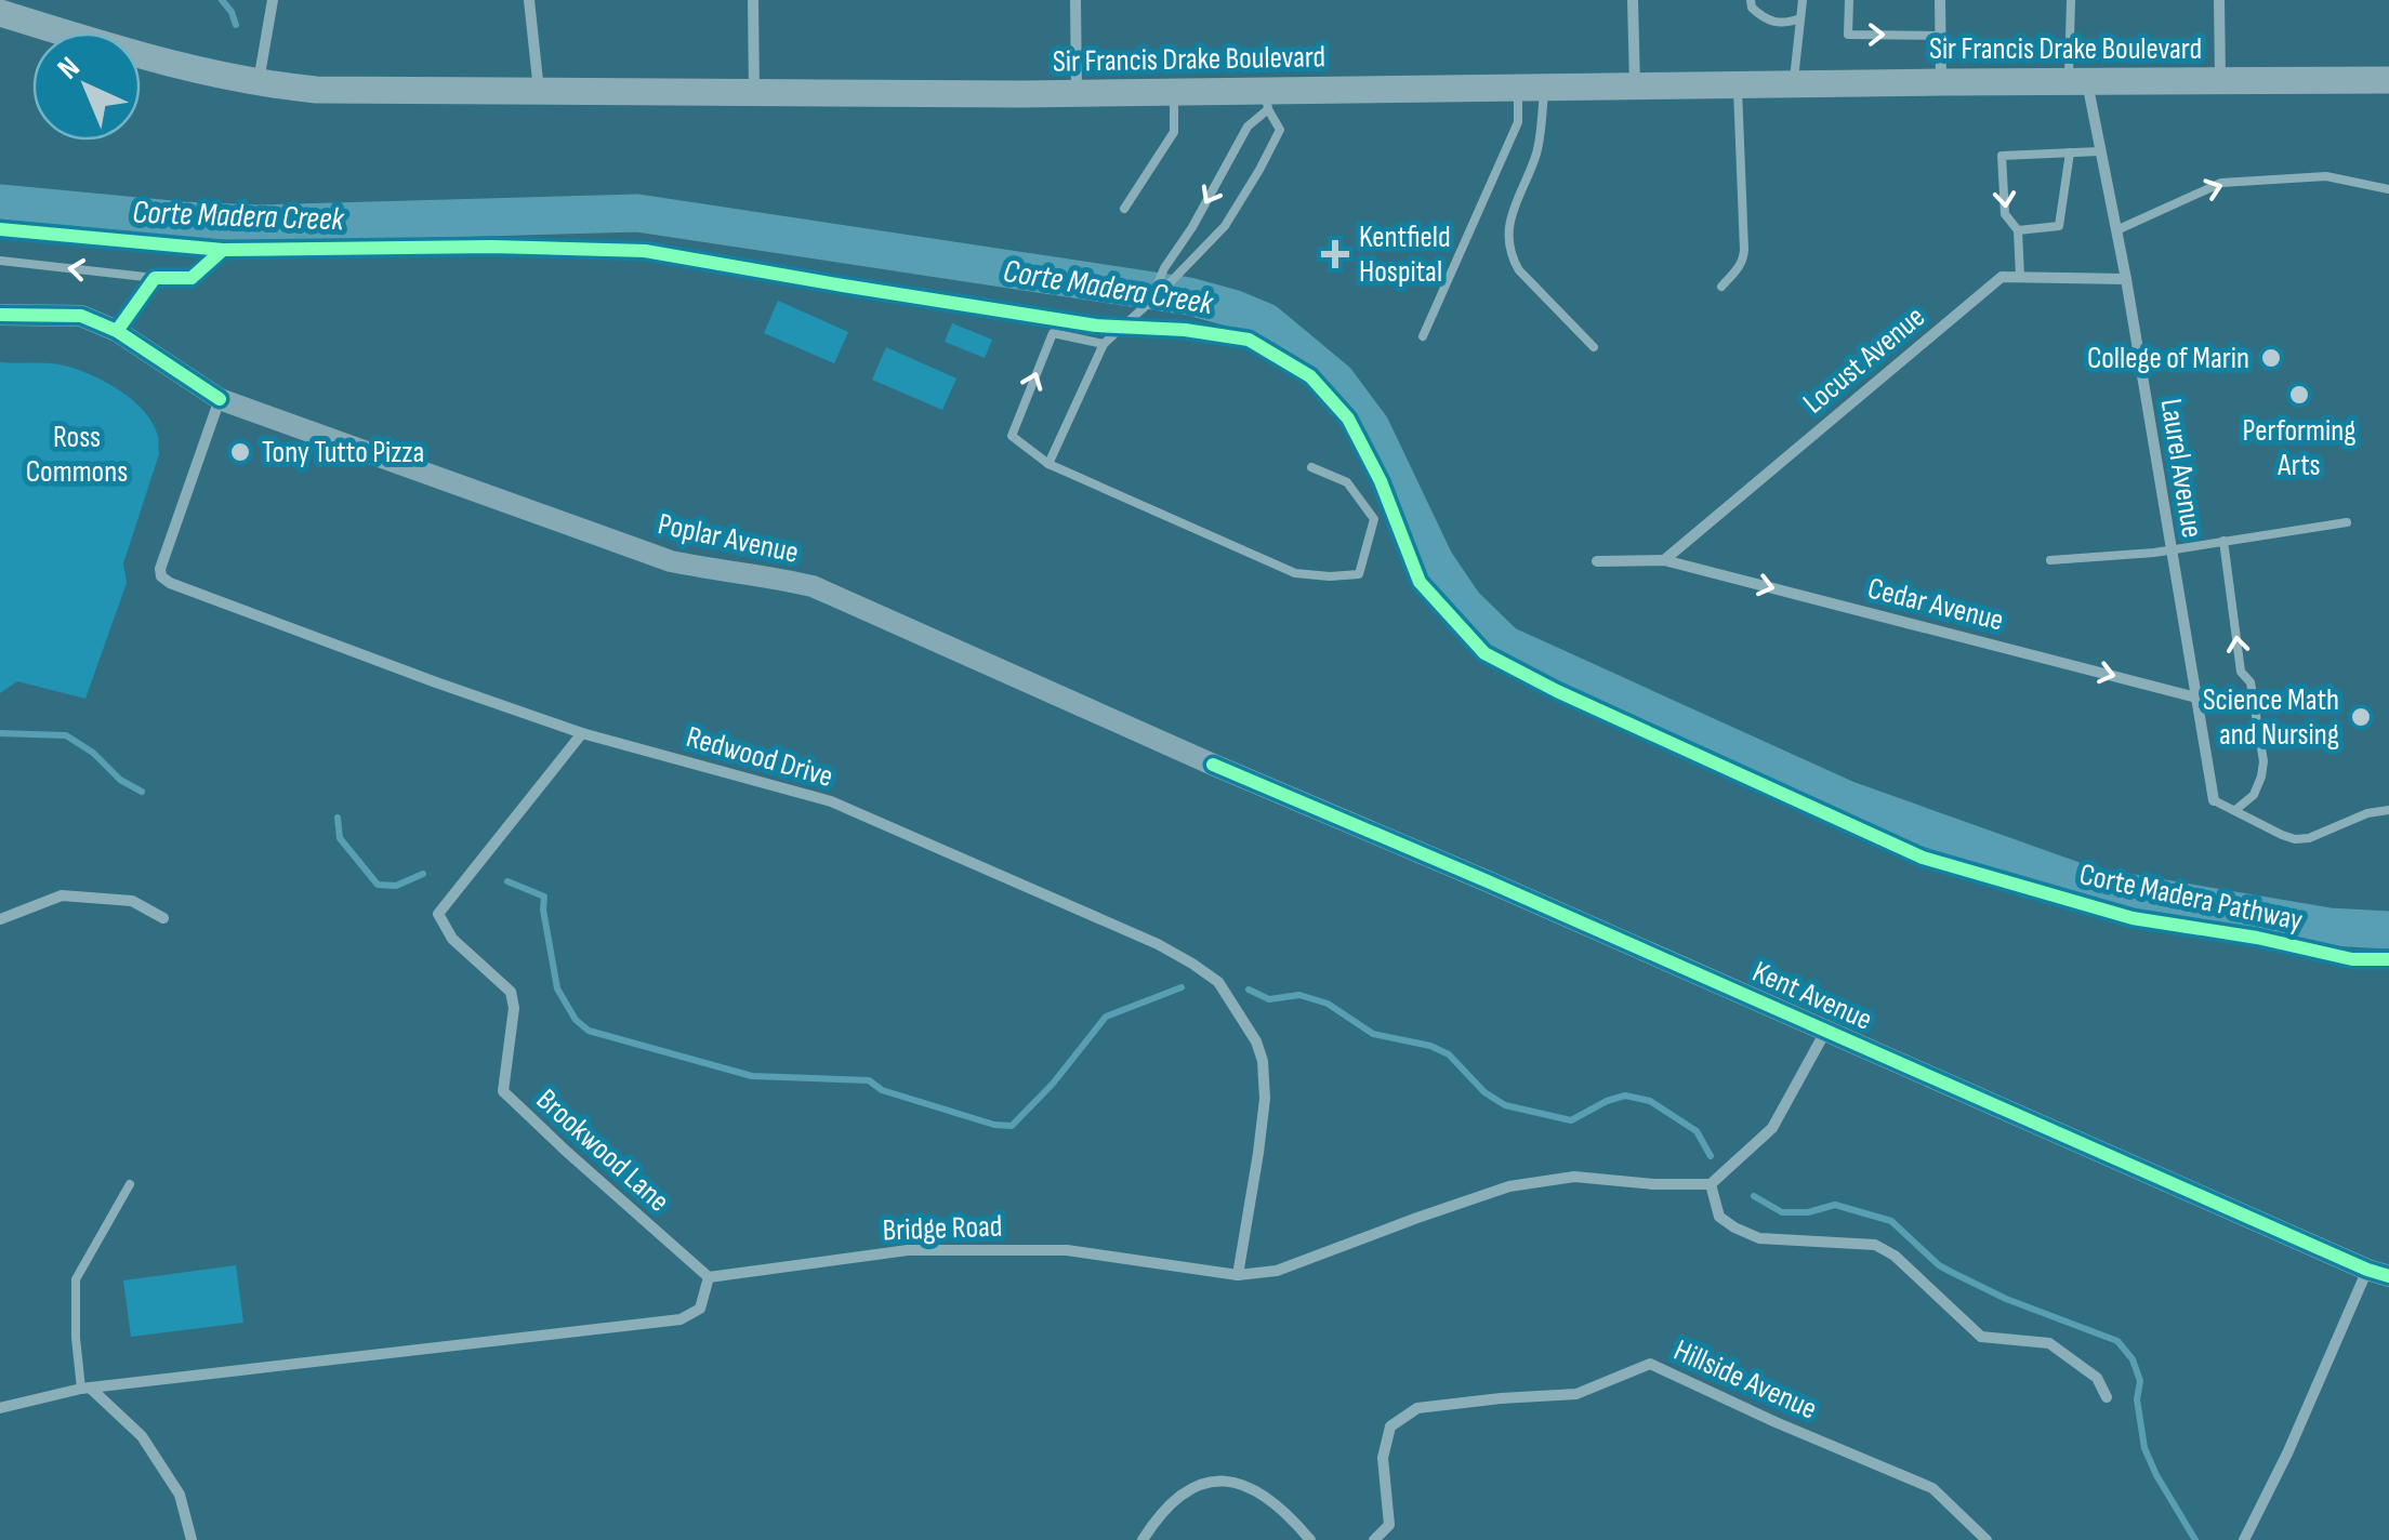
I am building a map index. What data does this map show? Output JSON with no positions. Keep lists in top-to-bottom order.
{
  "streets": {
    "main road": ["Sir Francis Drake Boulevard"],
    "street": [
      "Locust Avenue",
      "Laurel Avenue",
      "Poplar Avenue",
      "Cedar Avenue",
      "Redwood Drive",
      "Kent Avenue",
      "Brookwood Lane",
      "Bridge Road",
      "Hillside Avenue"
    ],
    "cycle path": ["Corte Madera Pathway"]
  },
  "crossings": [
    ["Sir Francis Drake Boulevard", "Laurel Avenue"],
    ["Locust Avenue", "Laurel Avenue"],
    ["Locust Avenue", "Cedar Avenue"],
    ["Laurel Avenue", "Cedar Avenue"],
    ["Poplar Avenue", "Redwood Drive"],
    ["Poplar Avenue", "Kent Avenue"],
    ["Redwood Drive", "Brookwood Lane"],
    ["Redwood Drive", "Bridge Road"],
    ["Brookwood Lane", "Bridge Road"]
  ],
  "one_way": ["Cedar Avenue"],
  "water": ["Corte Madera Creek"],
  "parks": ["Ross Commons"],
  "places": {
    "health": ["Kentfield Hospital"],
    "other": [
      "College of Marin",
      "Performing Arts",
      "Tony Tutto Pizza",
      "Science Math and Nursing"
    ]
  },
  "north": "top left"
}
